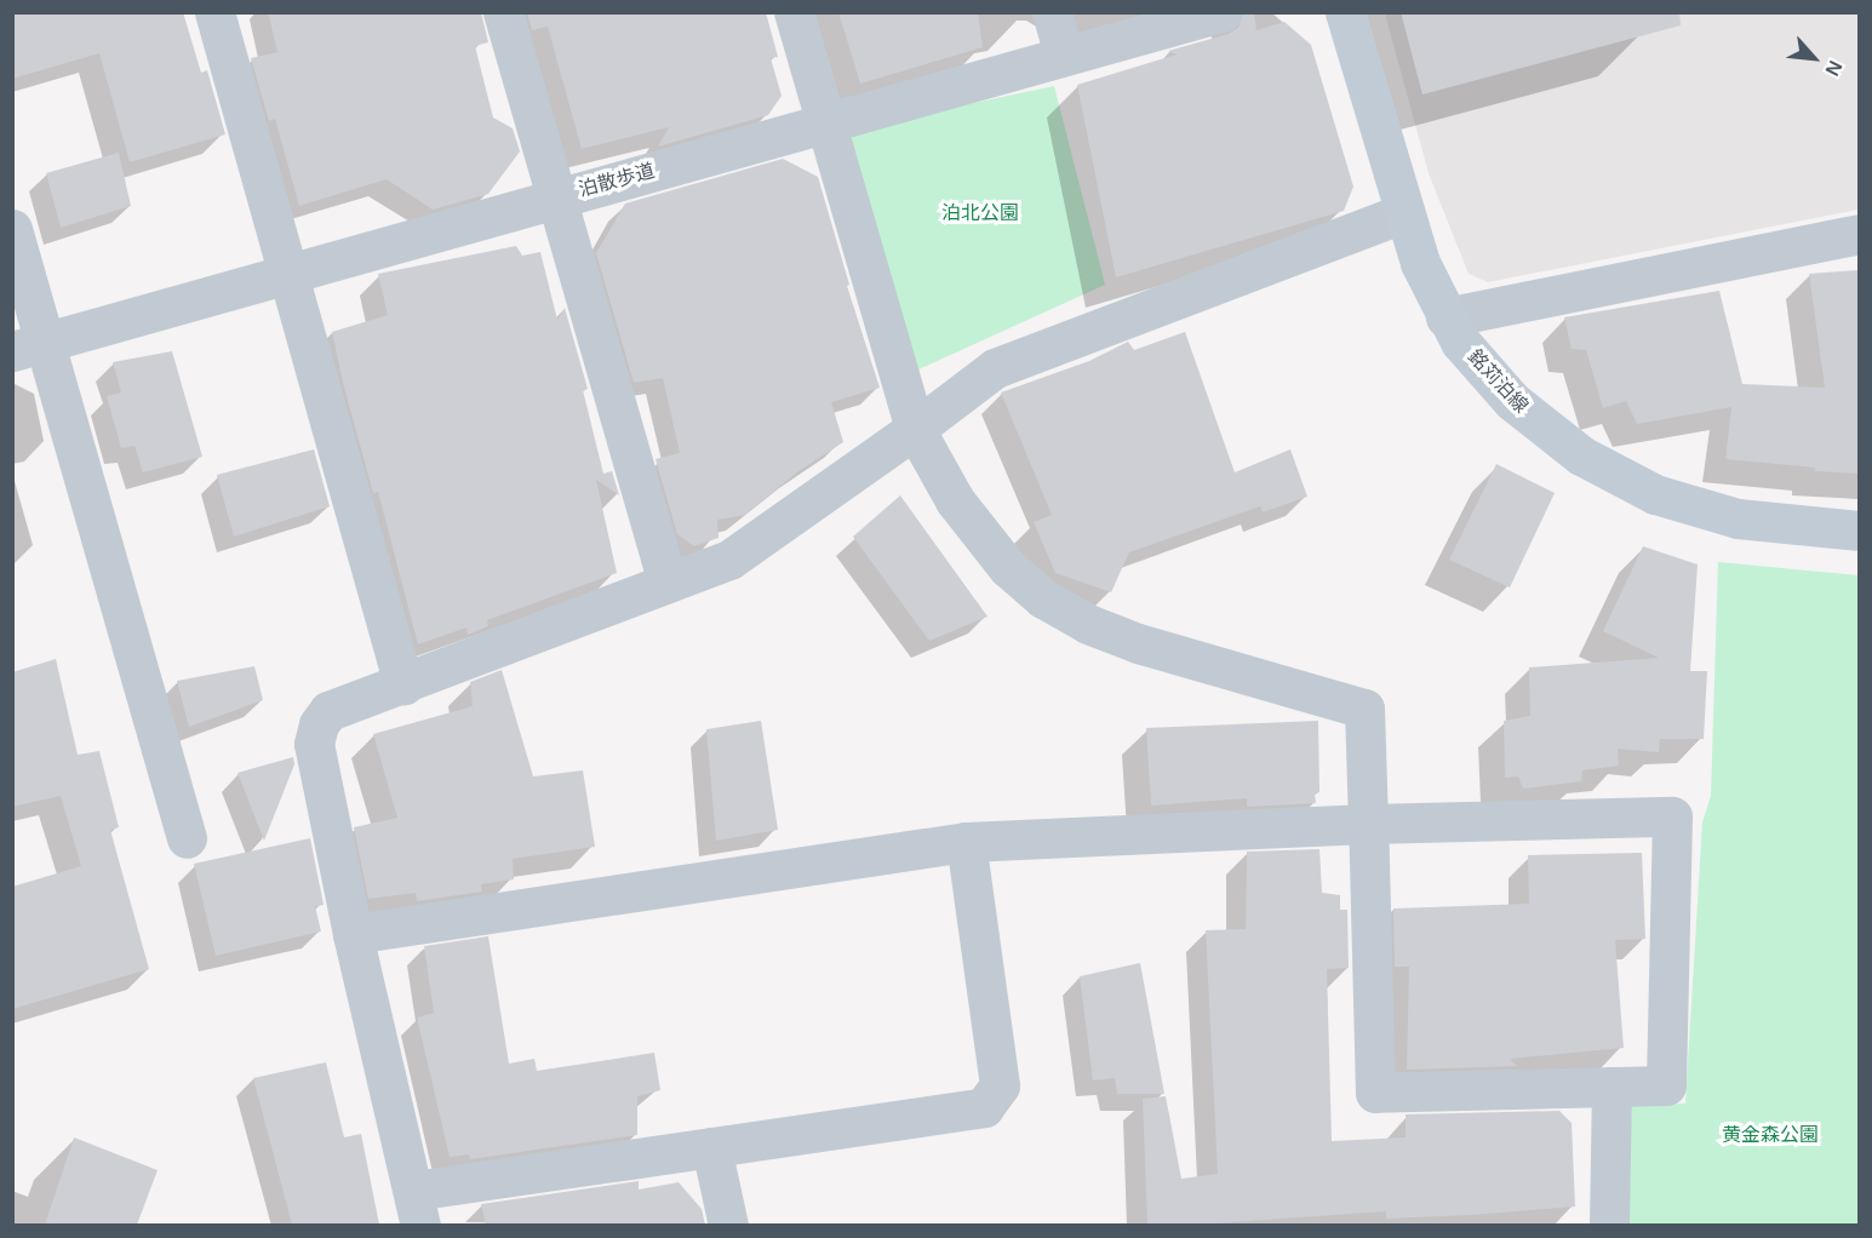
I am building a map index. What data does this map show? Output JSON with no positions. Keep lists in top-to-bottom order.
{
  "streets": {
    "street": ["泊散歩道", "銘苅泊線"]
  },
  "parks": ["泊北公園", "黄金森公園"],
  "north": "bottom right"
}
